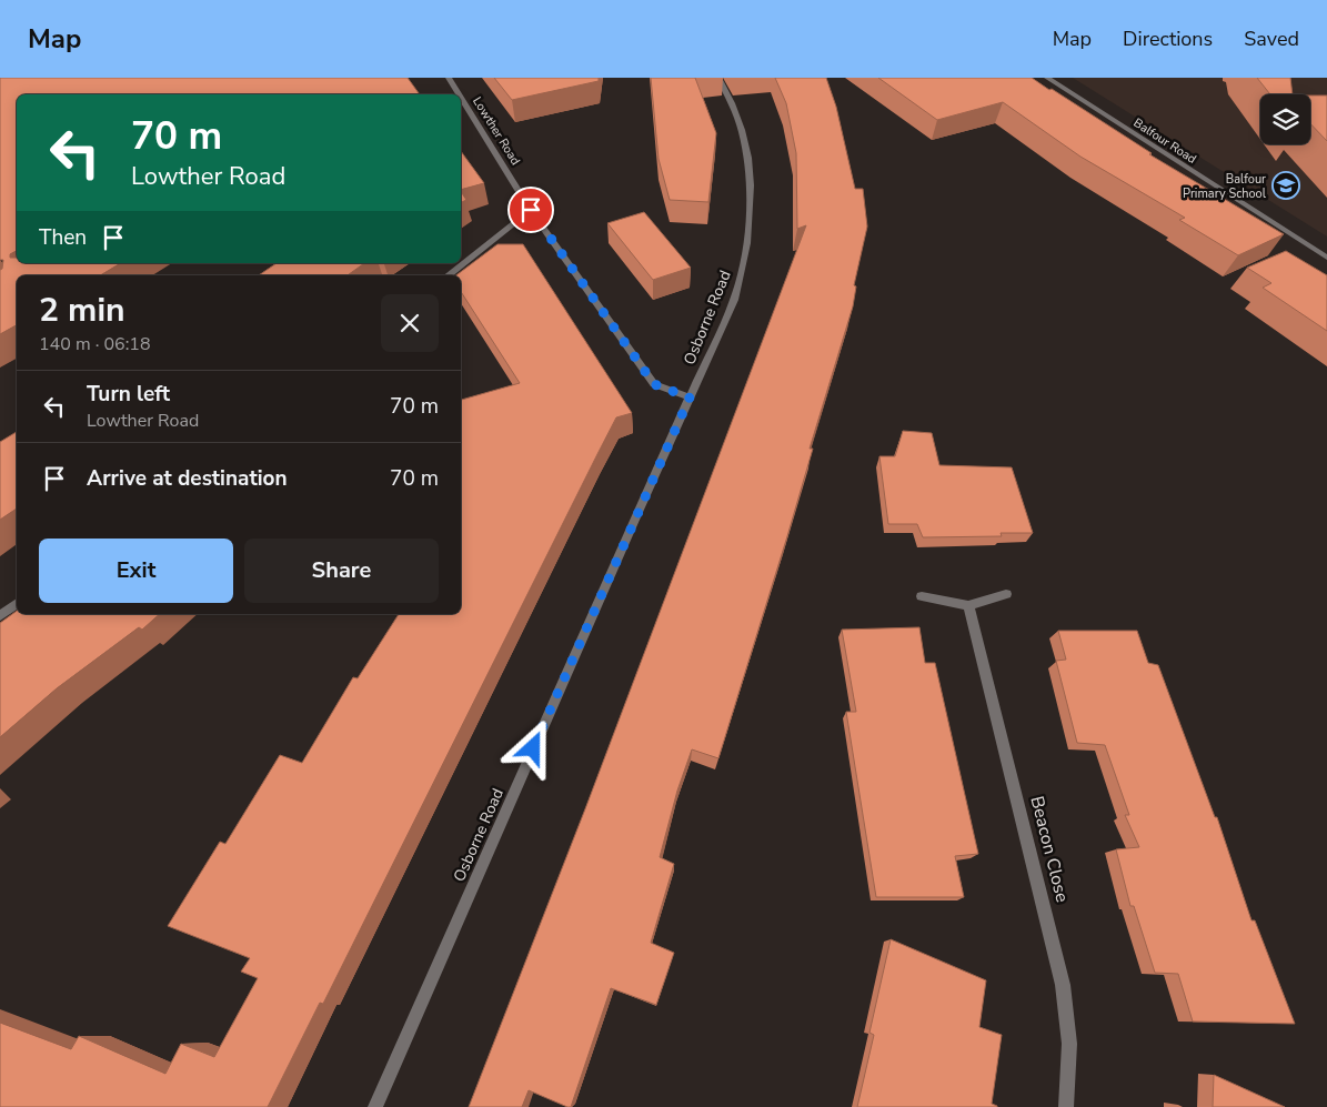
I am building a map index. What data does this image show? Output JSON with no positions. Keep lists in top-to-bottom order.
{
  "streets": {
    "street": [
      "Lowther Road",
      "Balfour Road",
      "Osborne Road",
      "Beacon Close"
    ]
  },
  "crossings": [
    ["Lowther Road", "Osborne Road"]
  ],
  "places": {
    "school or university": ["Balfour Primary School"]
  },
  "page": {
    "header": "Map",
    "nav": ["Map", "Directions", "Saved"],
    "turn": ["70 m", "Lowther Road"],
    "then": "Then",
    "heading": ["2 min", "140 m · 06:18"],
    "list": [
      {
        "name": "Turn left",
        "note": "Lowther Road",
        "value": "70 m"
      },
      {
        "name": "Arrive at destination",
        "value": "70 m"
      }
    ],
    "buttons": ["Exit", "Share"]
  }
}
